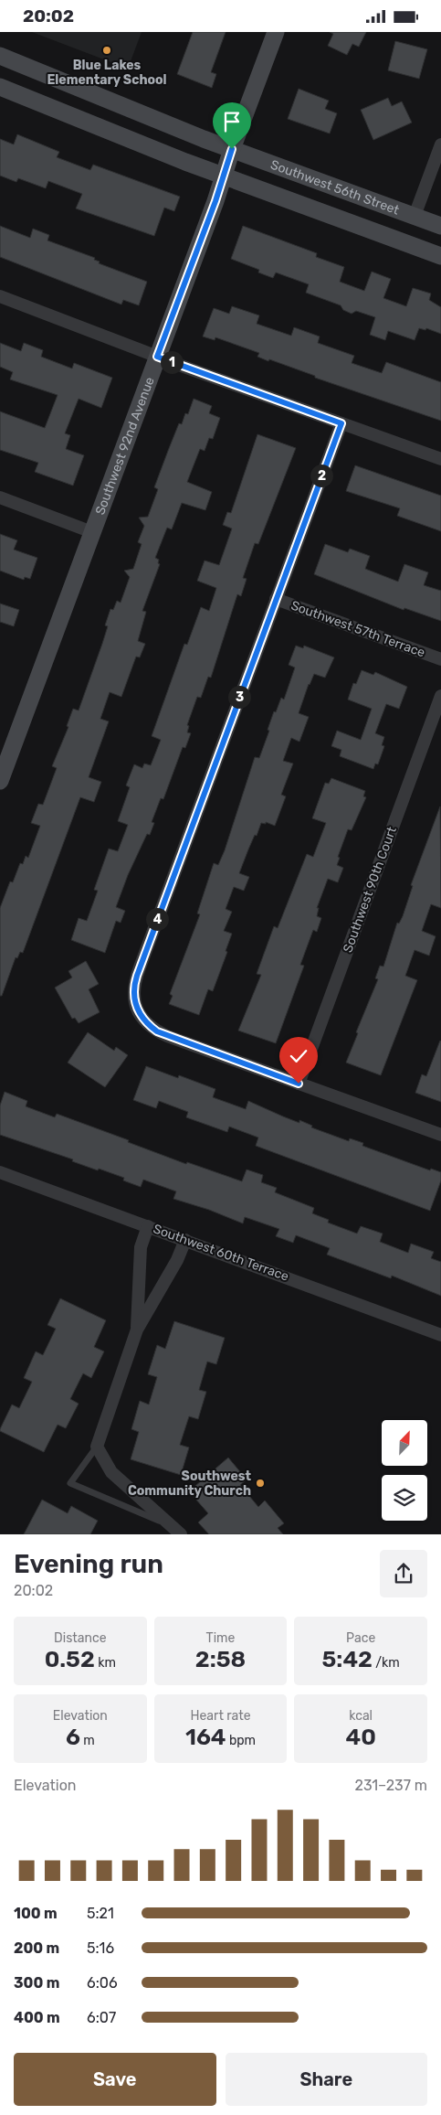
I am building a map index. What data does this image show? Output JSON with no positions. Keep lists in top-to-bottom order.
{
  "streets": {
    "main road": ["Southwest 56th Street", "Southwest 92nd Avenue"],
    "street": ["Southwest 57th Terrace", "Southwest 90th Court", "Southwest 60th Terrace"]
  },
  "crossings": [
    ["Southwest 56th Street", "Southwest 92nd Avenue"]
  ],
  "places": ["Blue Lakes Elementary School", "Southwest Community Church"],
  "north": "top right",
  "page": {
    "status": "20:02",
    "pins": [
      "1",
      "2",
      "3",
      "4"
    ],
    "heading": ["Evening run", "20:02"],
    "stats": [
      ["Distance", "0.52 km"],
      ["Time", "2:58"],
      ["Pace", "5:42 /km"],
      ["Elevation", "6 m"],
      ["Heart rate", "164 bpm"],
      ["kcal", "40"]
    ],
    "chart": ["Elevation", "231–237 m"],
    "list": [
      {
        "name": "100 m",
        "note": "5:21"
      },
      {
        "name": "200 m",
        "note": "5:16"
      },
      {
        "name": "300 m",
        "note": "6:06"
      },
      {
        "name": "400 m",
        "note": "6:07"
      }
    ],
    "buttons": ["Save", "Share"]
  }
}
